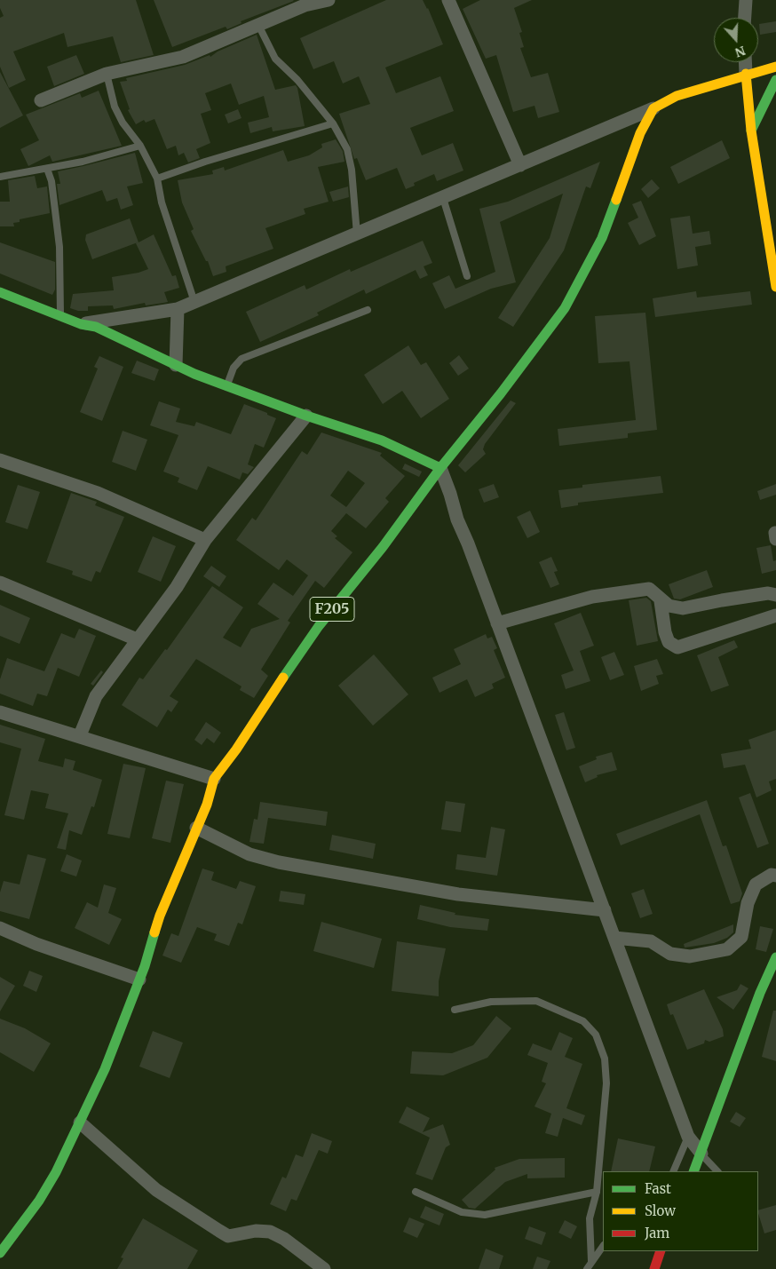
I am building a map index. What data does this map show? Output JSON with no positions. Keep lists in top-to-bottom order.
{
  "streets": {
    "main road": ["F205"]
  },
  "legend": ["Fast", "Slow", "Jam"],
  "north": "bottom"
}
